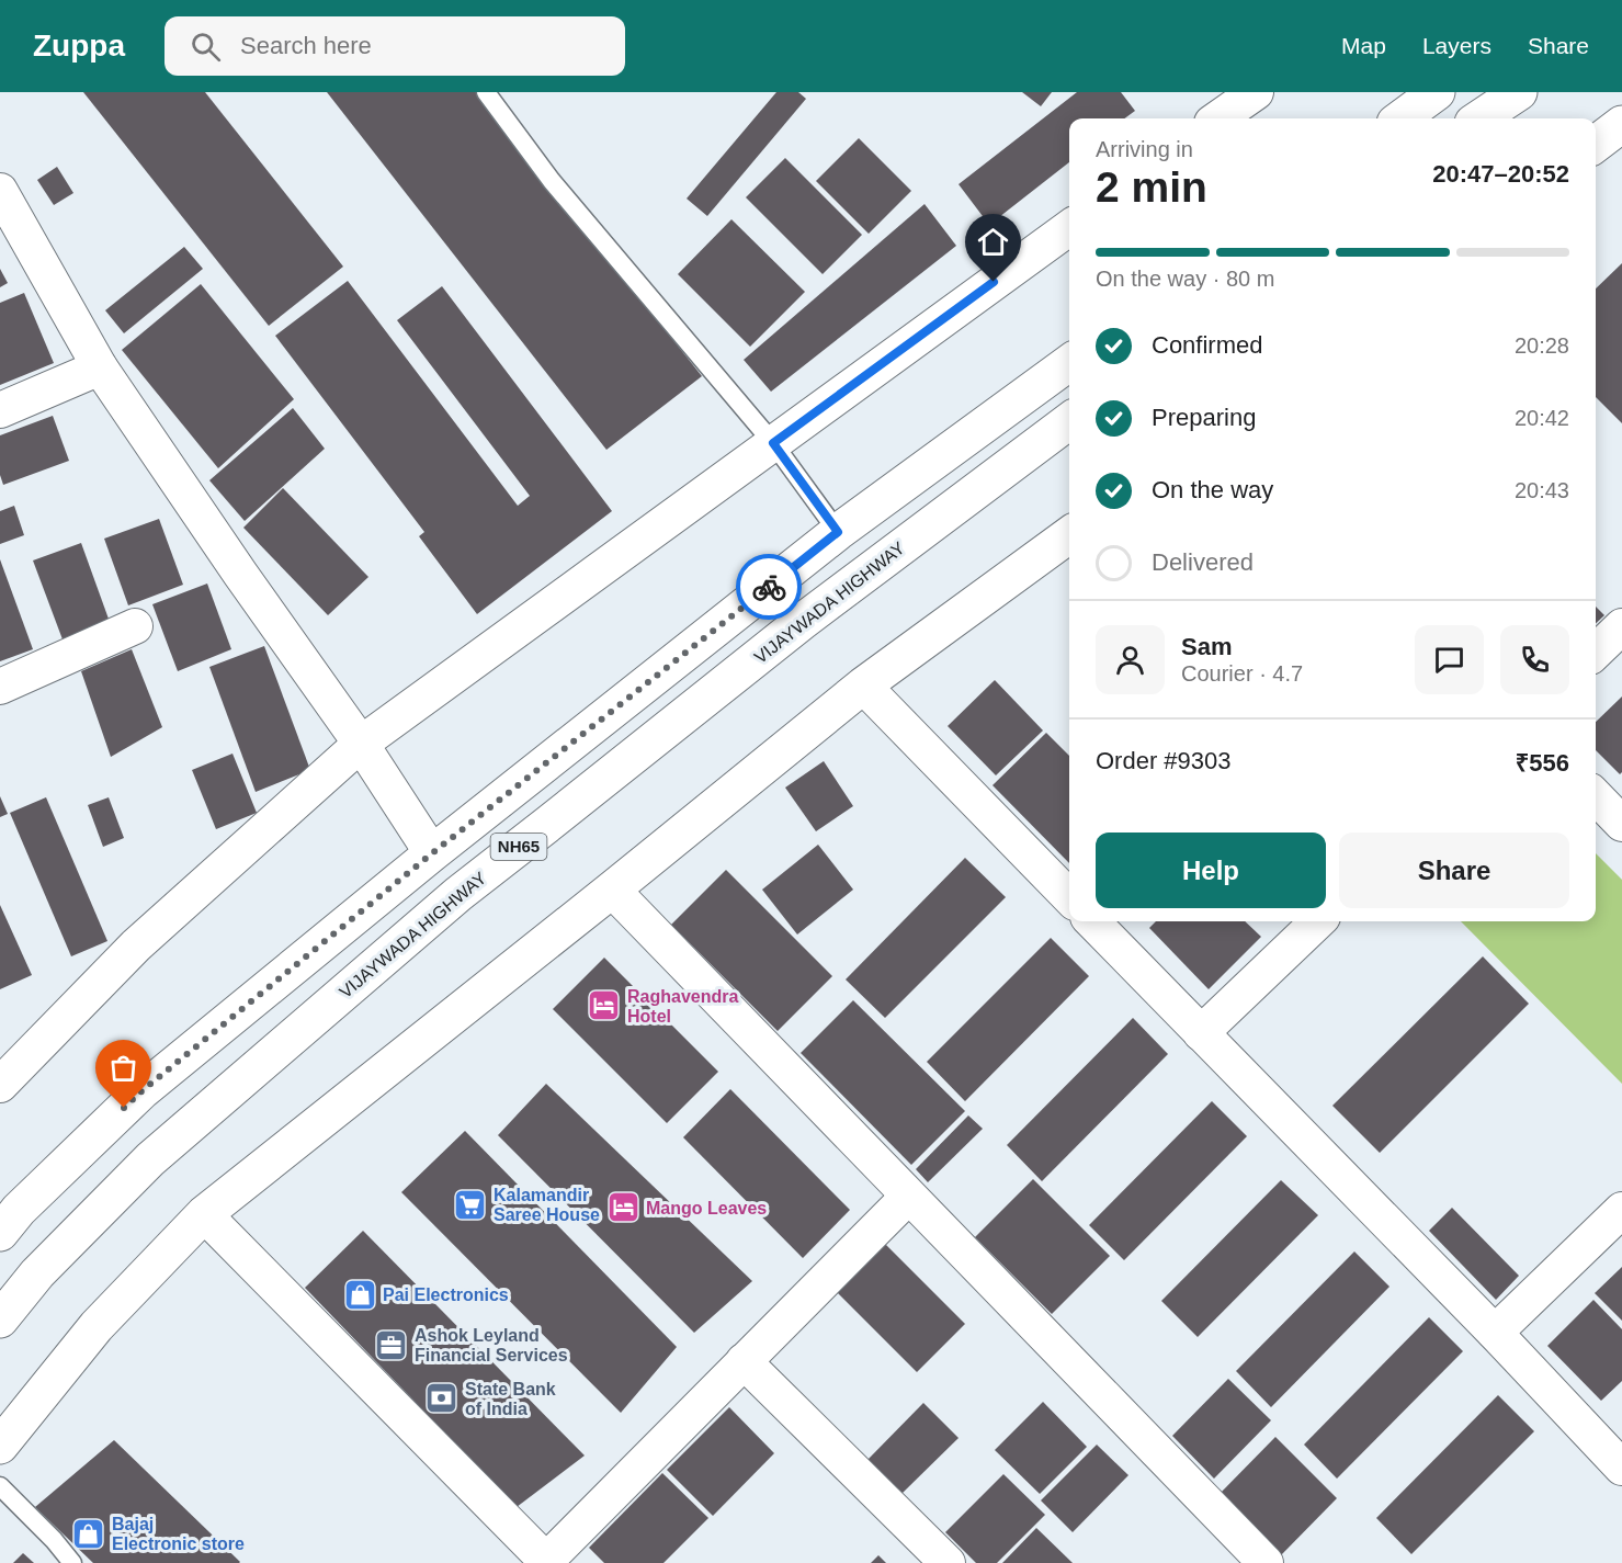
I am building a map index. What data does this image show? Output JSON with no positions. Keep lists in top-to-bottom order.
{
  "streets": {
    "main road": ["VIJAYWADA HIGHWAY", "NH65"]
  },
  "places": {
    "hotel": ["Raghavendra Hotel", "Mango Leaves"],
    "supermarket": ["Kalamandir Saree House"],
    "shop": ["Pai Electronics", "Bajaj Electronic store"],
    "office": ["Ashok Leyland Financial Services"],
    "bank": ["State Bank of India"]
  },
  "page": {
    "header": "Zuppa",
    "search": "Search here",
    "nav": ["Map", "Layers", "Share"],
    "heading": ["2 min", "Arriving in", "20:47–20:52"],
    "panel": [
      "Sam",
      "Courier · 4.7",
      "Order #9303",
      "₹556"
    ],
    "bar": "On the way · 80 m",
    "list": [
      ["Confirmed", "20:28"],
      ["Preparing", "20:42"],
      ["On the way", "20:43"],
      "Delivered"
    ],
    "buttons": ["Help", "Share"]
  }
}
